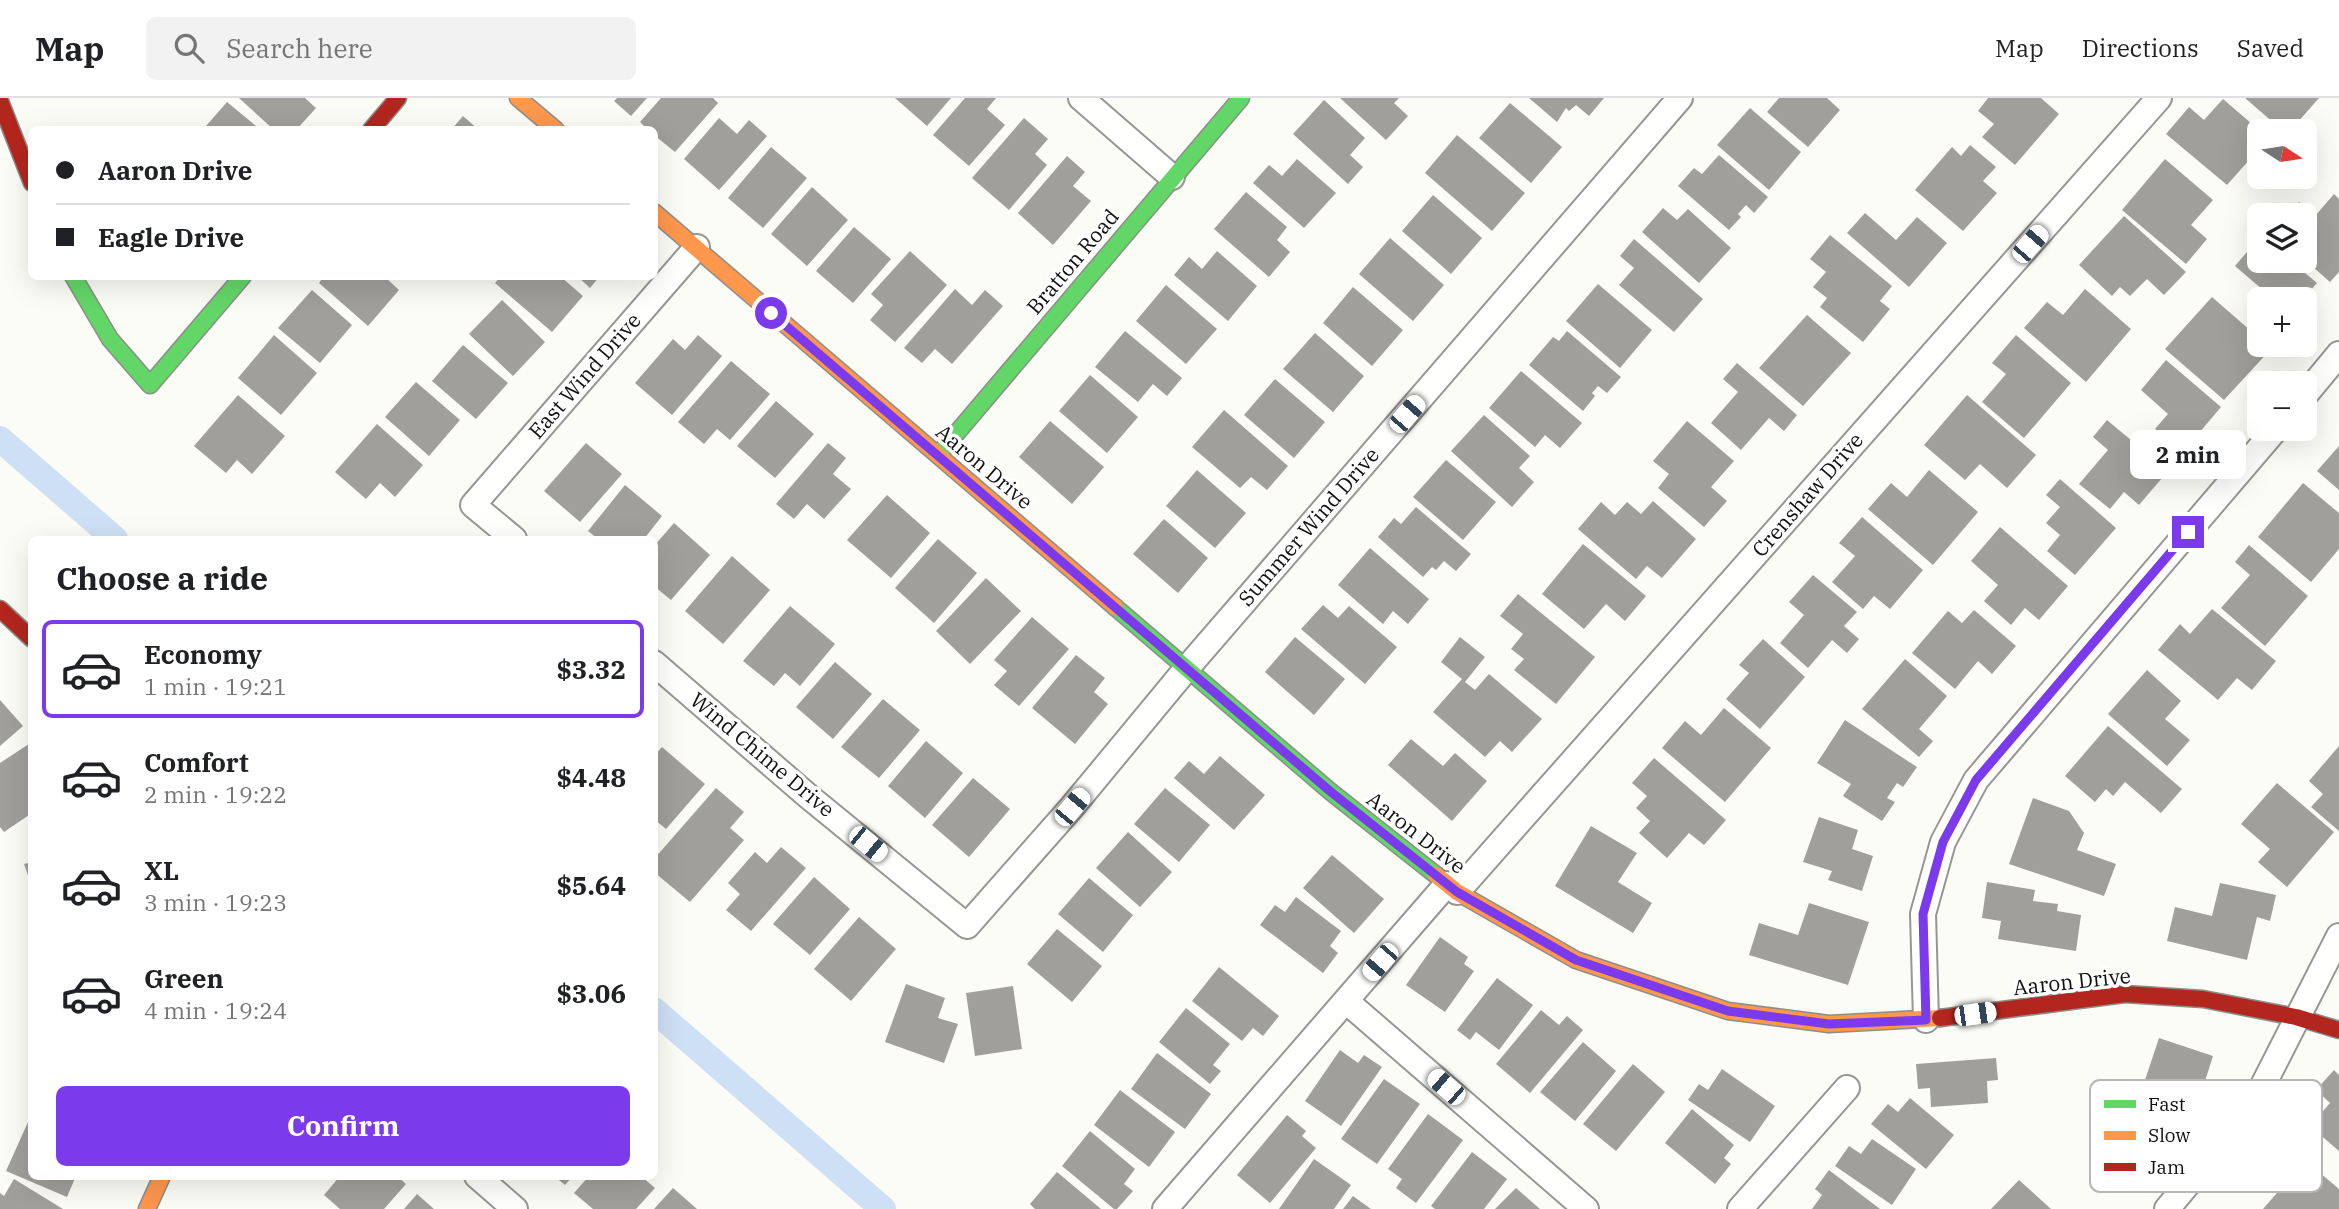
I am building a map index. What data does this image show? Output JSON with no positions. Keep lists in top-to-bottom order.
{
  "streets": {
    "street": [
      "Bratton Road",
      "East Wind Drive",
      "Aaron Drive",
      "Crenshaw Drive",
      "Summer Wind Drive",
      "Wind Chime Drive"
    ]
  },
  "crossings": [
    ["Bratton Road", "Aaron Drive"],
    ["East Wind Drive", "Aaron Drive"],
    ["Aaron Drive", "Crenshaw Drive"],
    ["Aaron Drive", "Summer Wind Drive"],
    ["Summer Wind Drive", "Wind Chime Drive"]
  ],
  "legend": ["Fast", "Slow", "Jam"],
  "north": "right",
  "page": {
    "header": "Map",
    "search": "Search here",
    "nav": ["Map", "Directions", "Saved"],
    "map_buttons": ["+", "−"],
    "banner": ["Aaron Drive", "Eagle Drive"],
    "bubble": "2 min",
    "heading": "Choose a ride",
    "list": [
      {
        "name": "Economy",
        "note": "1 min · 19:21",
        "value": "$3.32"
      },
      {
        "name": "Comfort",
        "note": "2 min · 19:22",
        "value": "$4.48"
      },
      {
        "name": "XL",
        "note": "3 min · 19:23",
        "value": "$5.64"
      },
      {
        "name": "Green",
        "note": "4 min · 19:24",
        "value": "$3.06"
      }
    ],
    "buttons": "Confirm"
  }
}
